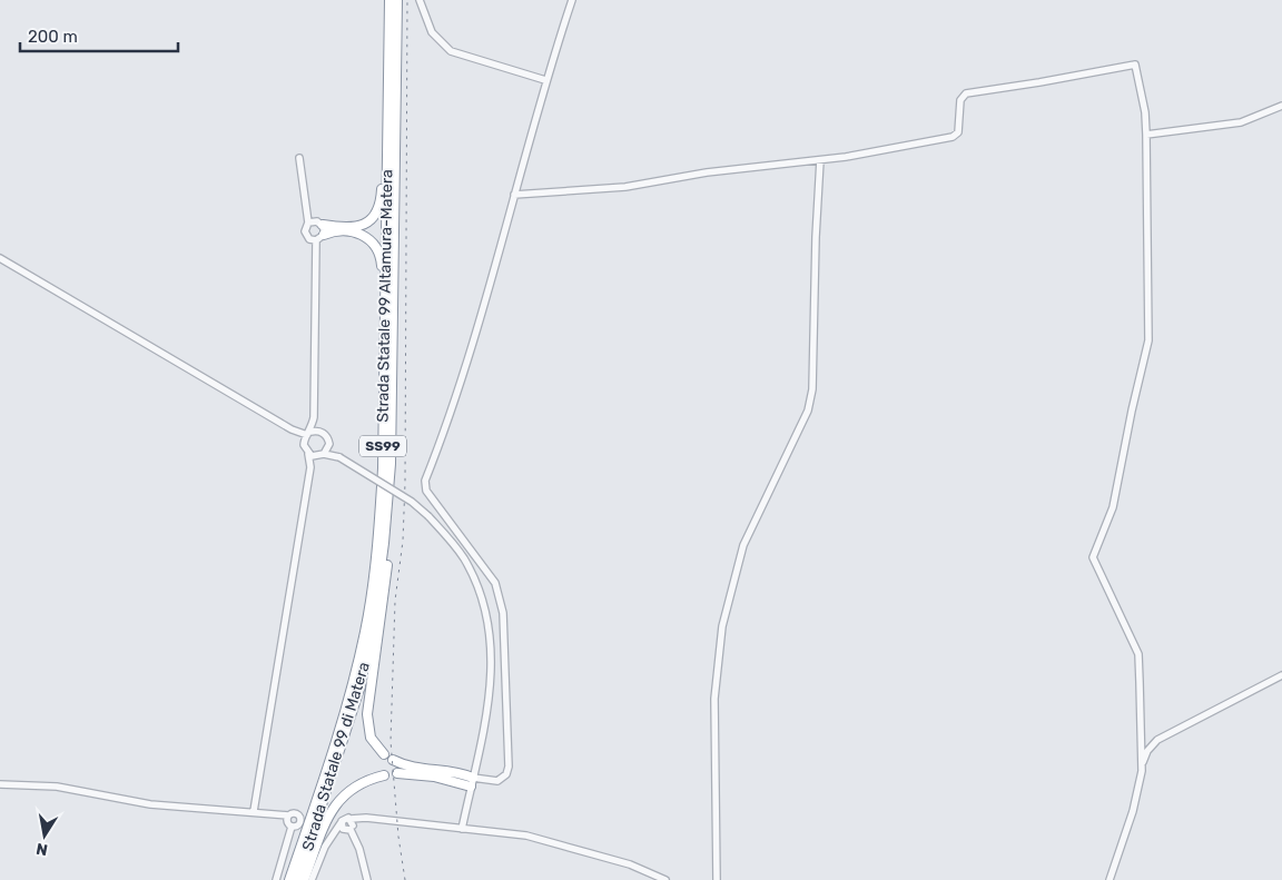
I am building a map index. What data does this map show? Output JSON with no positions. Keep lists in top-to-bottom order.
{
  "streets": {
    "highway": ["Strada Statale 99 Altamura-Matera", "SS99", "Strada Statale 99 di Matera"]
  },
  "scale_bar": "200 m",
  "north": "bottom"
}
